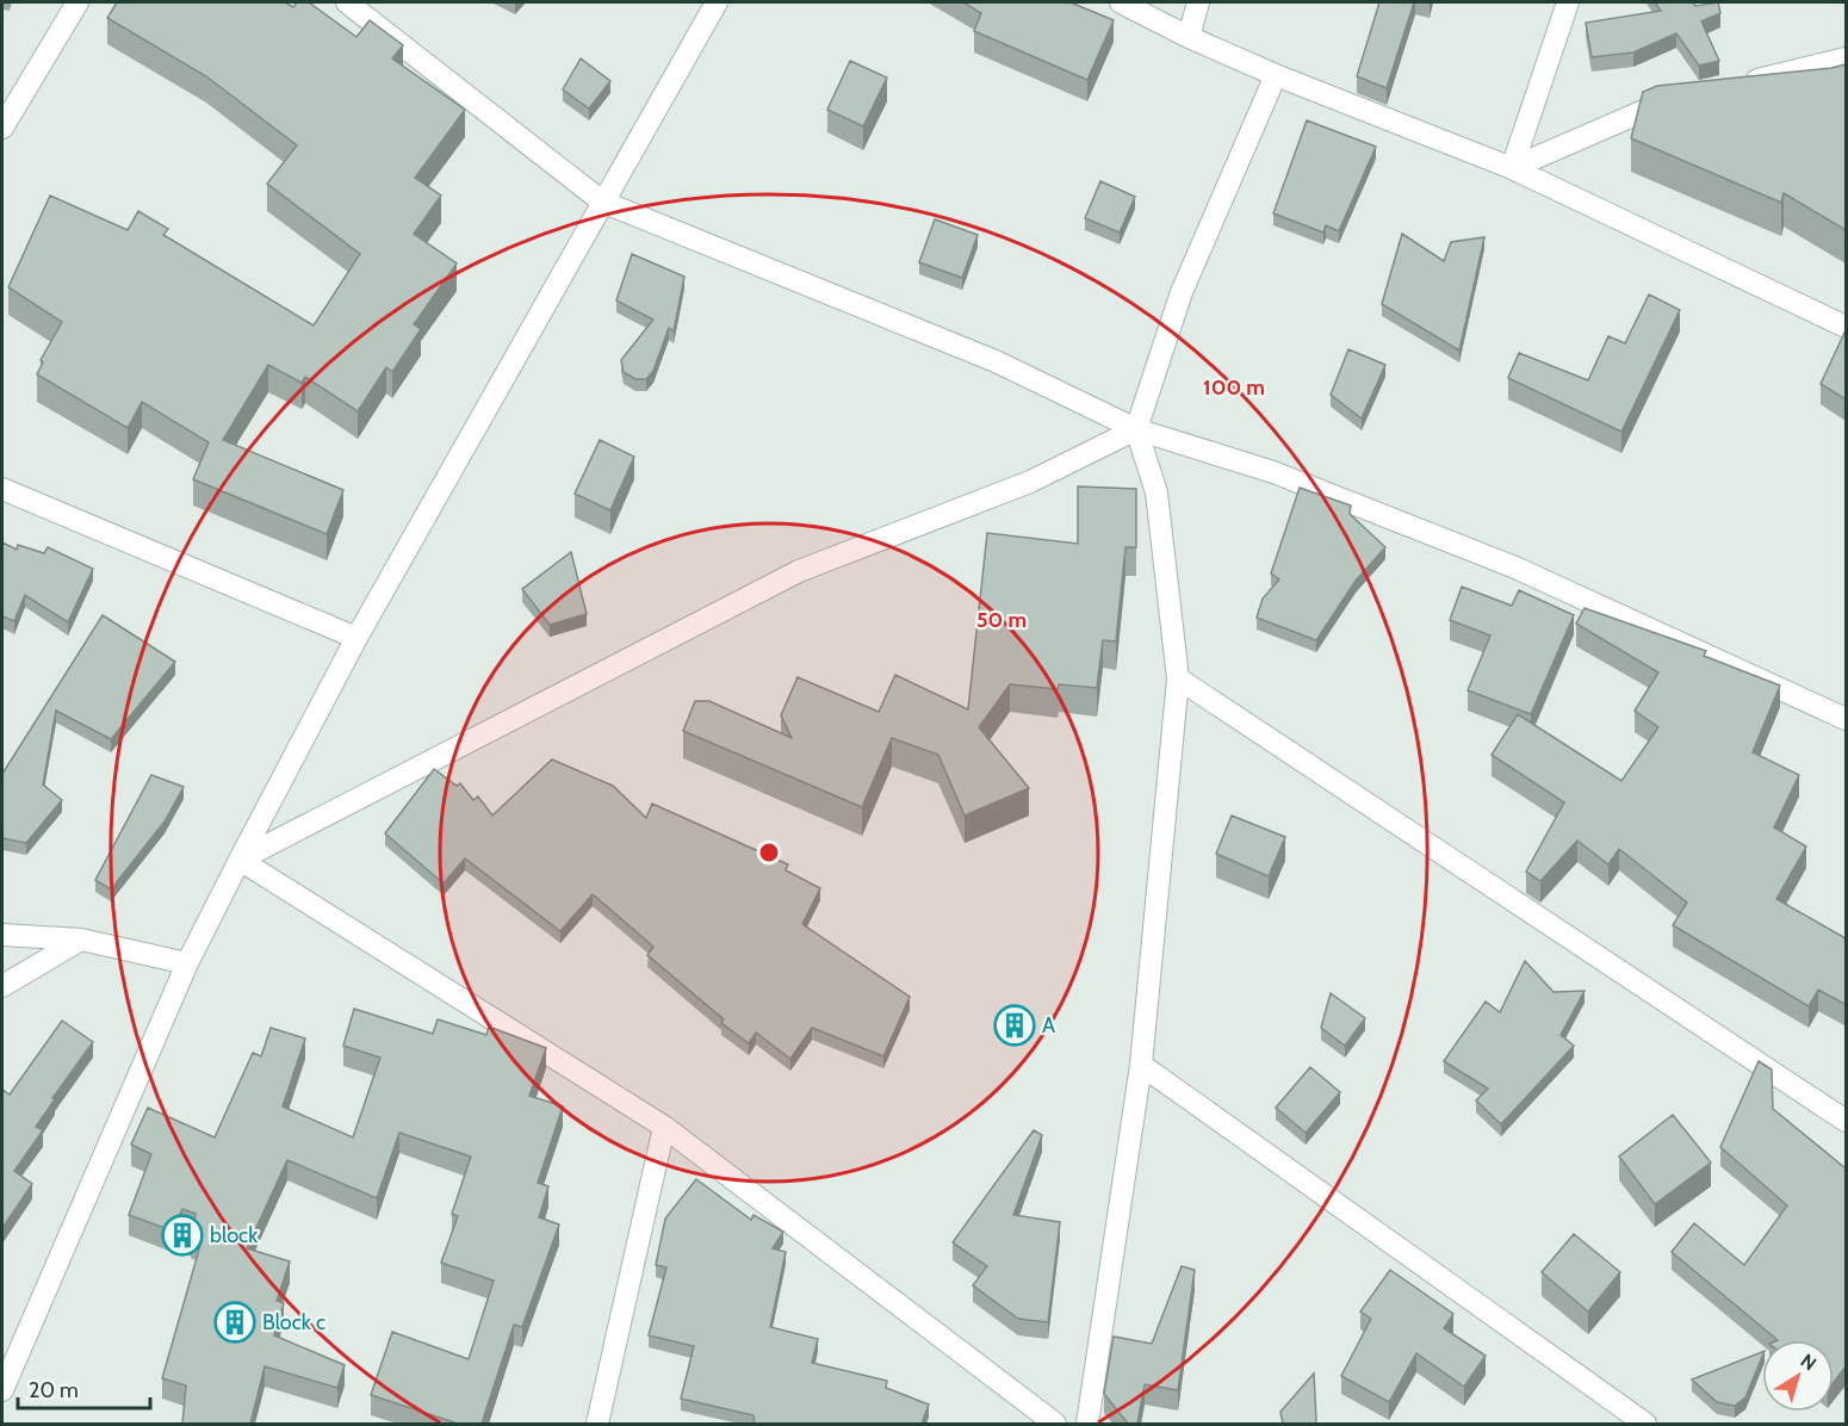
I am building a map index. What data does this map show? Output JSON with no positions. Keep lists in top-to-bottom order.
{
  "places": {
    "building": ["A", "block", "Block c"]
  },
  "scale_bar": "20 m",
  "north": "top right",
  "rings": ["100 m", "50 m"]
}
